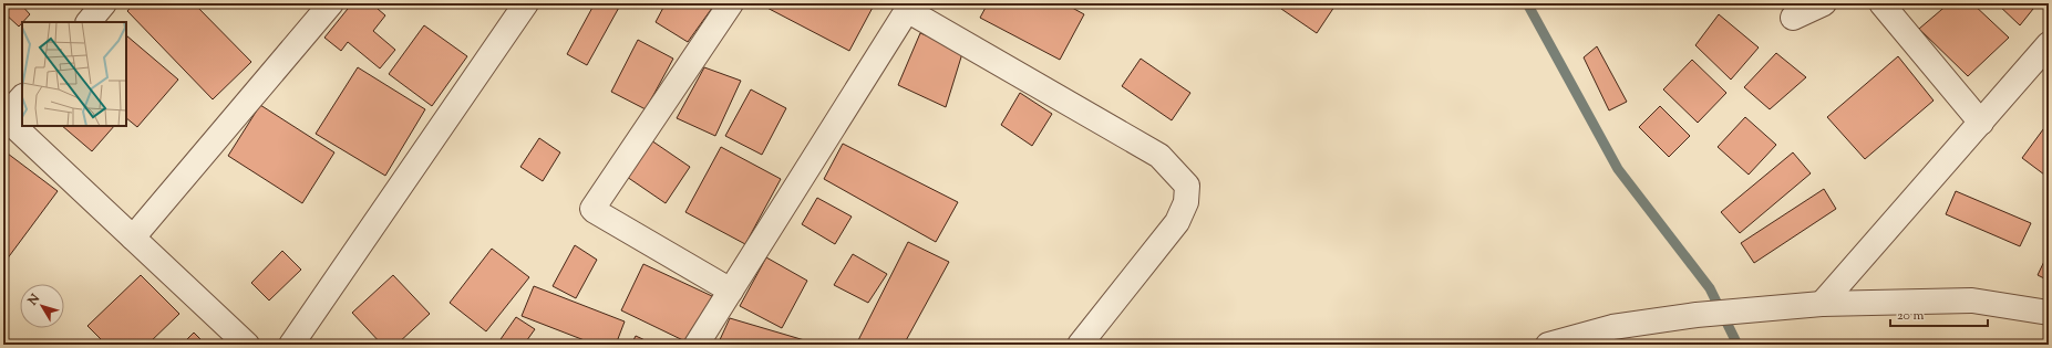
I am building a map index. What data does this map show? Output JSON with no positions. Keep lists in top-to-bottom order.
{
  "scale_bar": "20 m",
  "north": "top left"
}
